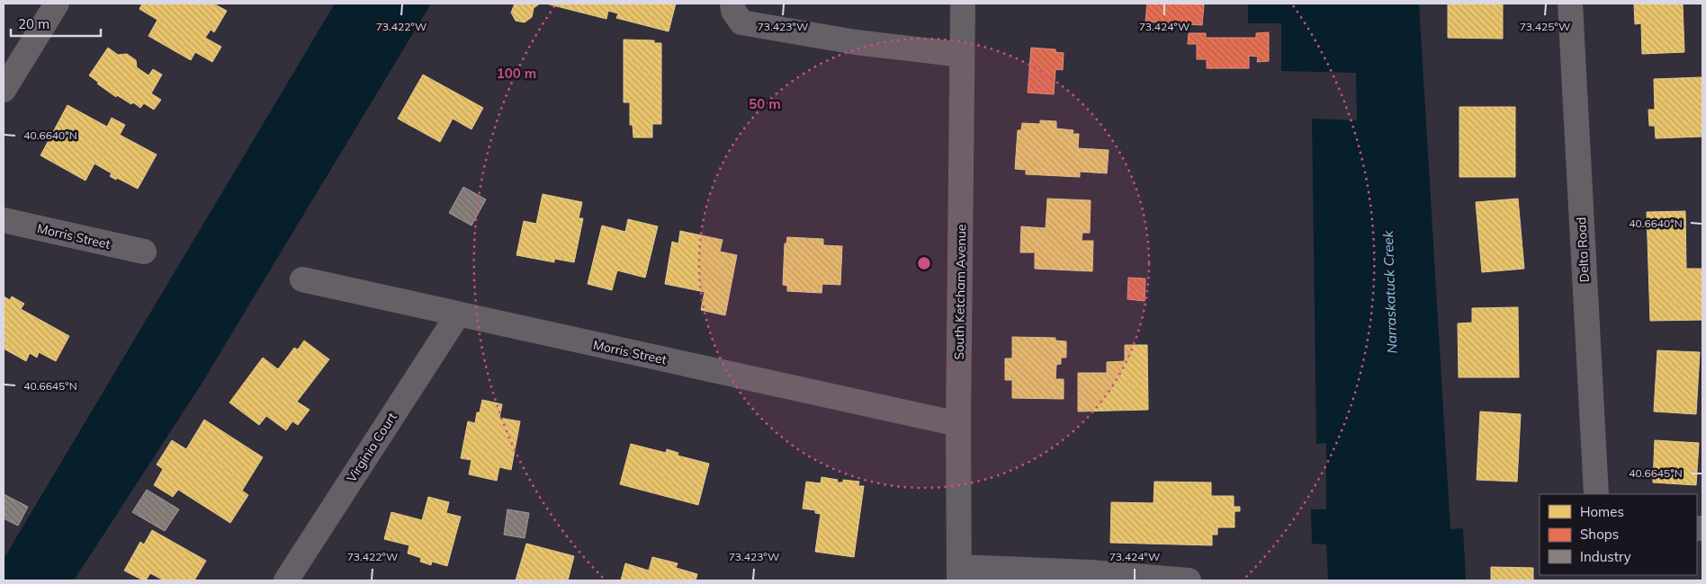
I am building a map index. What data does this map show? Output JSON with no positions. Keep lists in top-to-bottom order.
{
  "streets": {
    "street": [
      "Morris Street",
      "Delta Road",
      "South Ketcham Avenue",
      "Virginia Court"
    ]
  },
  "crossings": [
    ["Morris Street", "South Ketcham Avenue"],
    ["Morris Street", "Virginia Court"]
  ],
  "water": ["Narraskatuck Creek"],
  "legend": ["Homes", "Shops", "Industry"],
  "scale_bar": "20 m",
  "coordinates": [
    "73.422°W",
    "73.423°W",
    "73.424°W",
    "73.425°W",
    "40.6640°N",
    "40.6645°N"
  ],
  "rings": ["100 m", "50 m"]
}
